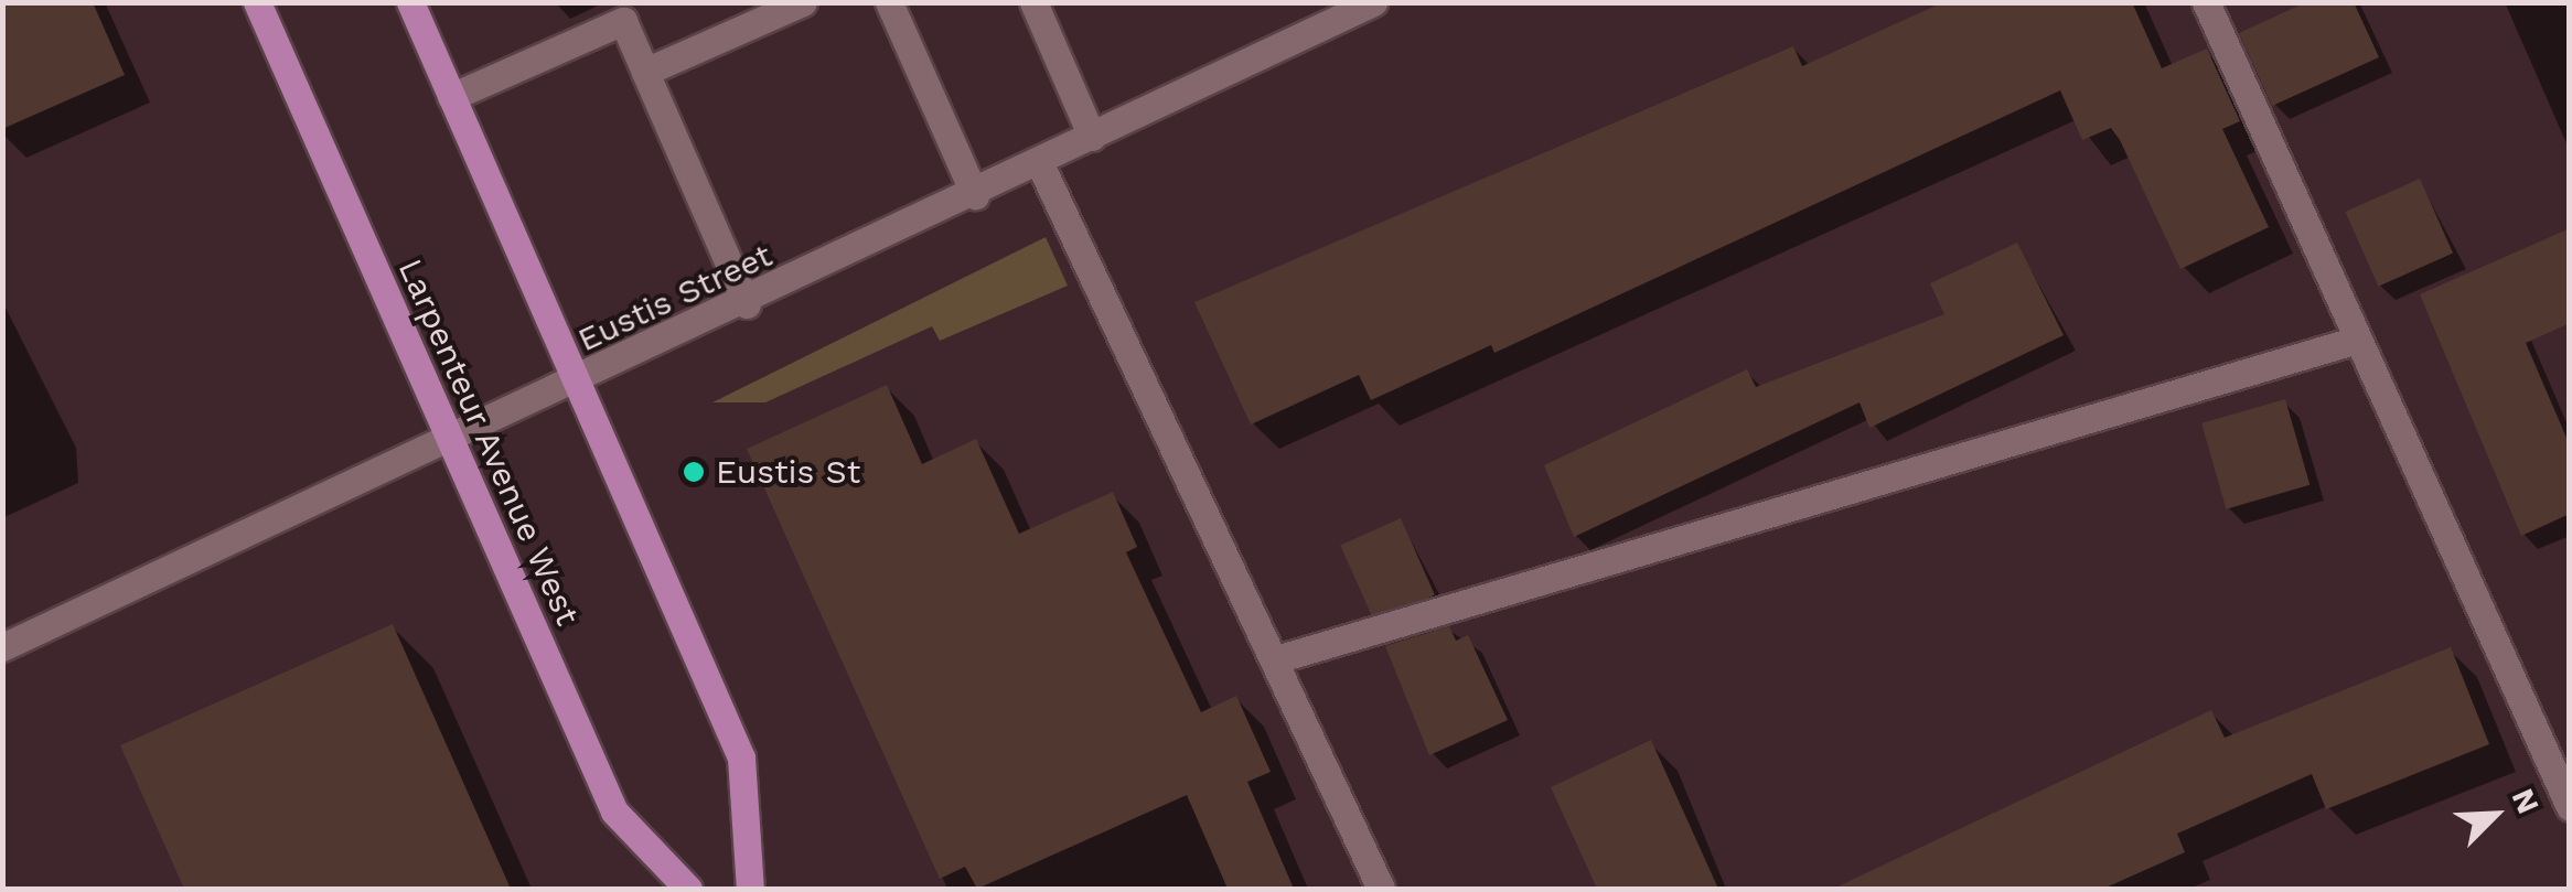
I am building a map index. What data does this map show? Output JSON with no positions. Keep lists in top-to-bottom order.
{
  "streets": {
    "main road": ["Larpenteur Avenue West"],
    "street": ["Eustis Street"]
  },
  "crossings": [
    ["Eustis Street", "Larpenteur Avenue West"]
  ],
  "places": ["Eustis St"],
  "north": "top right"
}
